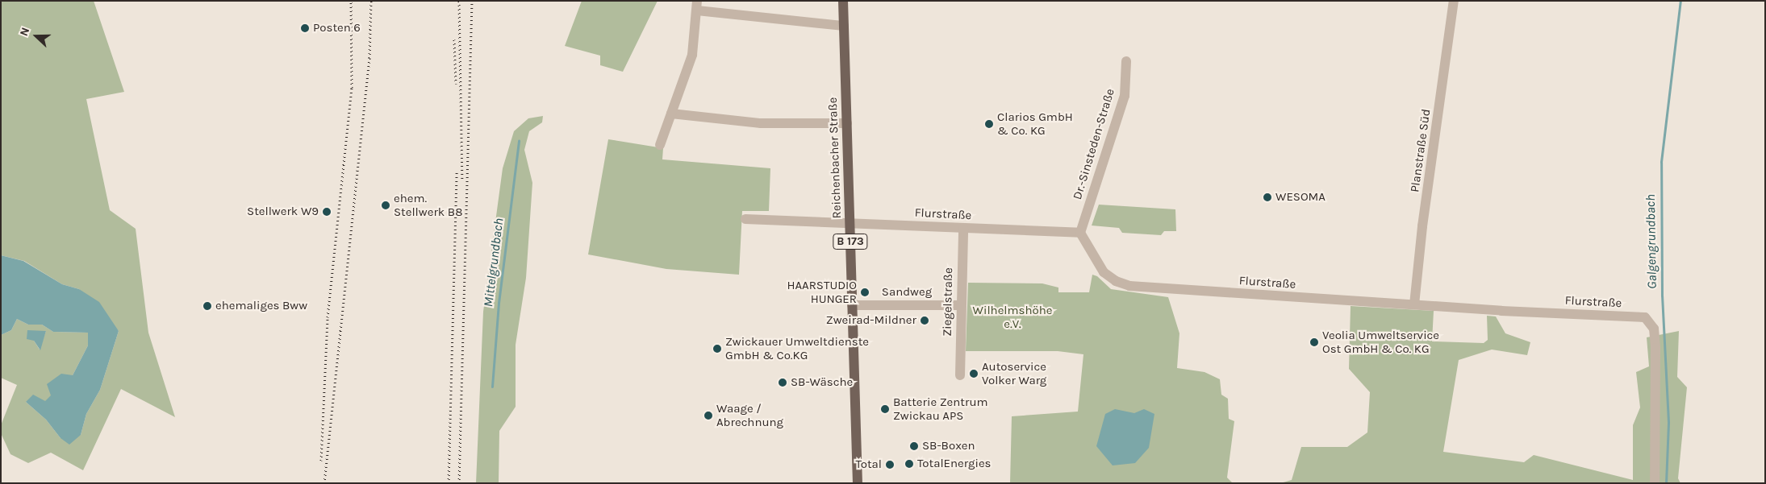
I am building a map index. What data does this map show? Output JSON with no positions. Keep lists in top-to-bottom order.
{
  "streets": {
    "main road": ["Reichenbacher Straße", "B 173"],
    "street": [
      "Dr.-Sinsteden-Straße",
      "Planstraße Süd",
      "Flurstraße",
      "Sandweg",
      "Ziegelstraße"
    ]
  },
  "crossings": [
    ["Dr.-Sinsteden-Straße", "Flurstraße"],
    ["Planstraße Süd", "Flurstraße"],
    ["Reichenbacher Straße", "Flurstraße"],
    ["Reichenbacher Straße", "Sandweg"],
    ["Flurstraße", "Ziegelstraße"],
    ["Sandweg", "Ziegelstraße"]
  ],
  "water": ["Galgengrundbach", "Mittelgrundbach"],
  "parks": ["Wilhelmshöhe e.V."],
  "places": [
    "Posten 6",
    "Clarios GmbH & Co. KG",
    "WESOMA",
    "ehem. Stellwerk B8",
    "Stellwerk W9",
    "HAARSTUDIO HUNGER",
    "ehemaliges Bww",
    "Zweirad-Mildner",
    "Veolia Umweltservice Ost GmbH & Co. KG",
    "Zwickauer Umweltdienste GmbH & Co.KG",
    "Autoservice Volker Warg",
    "SB-Wäsche",
    "Batterie Zentrum Zwickau APS",
    "Waage / Abrechnung",
    "SB-Boxen",
    "TotalEnergies",
    "Total"
  ],
  "north": "left"
}
